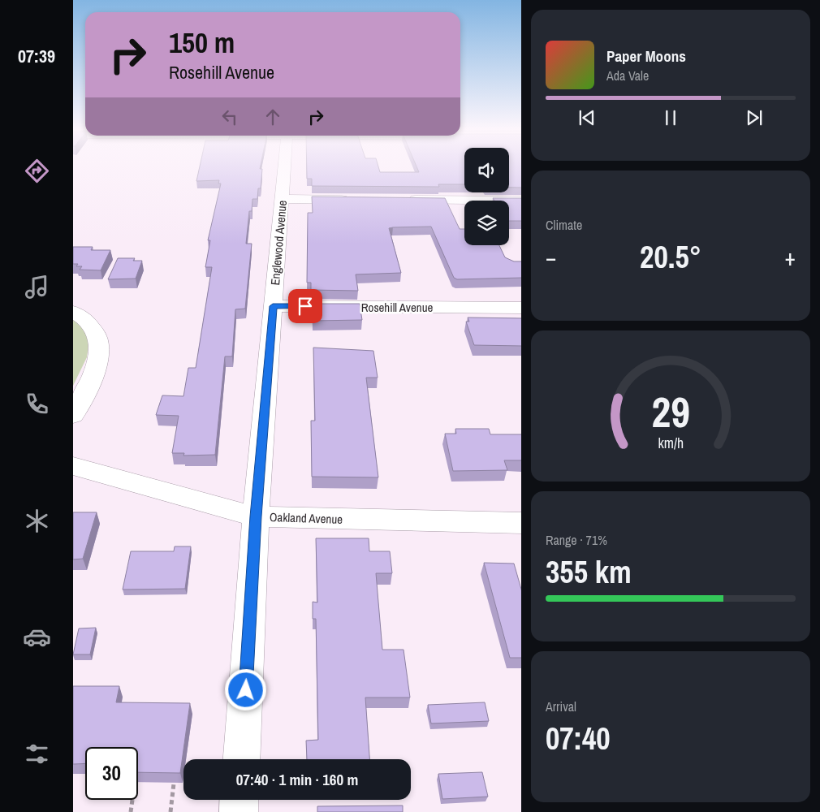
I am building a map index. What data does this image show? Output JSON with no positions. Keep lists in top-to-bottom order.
{
  "streets": {
    "street": ["Englewood Avenue", "Rosehill Avenue", "Oakland Avenue"]
  },
  "crossings": [
    ["Englewood Avenue", "Rosehill Avenue"],
    ["Englewood Avenue", "Oakland Avenue"]
  ],
  "page": {
    "tabs": "07:39",
    "turn": ["150 m", "Rosehill Avenue"],
    "song": ["Paper Moons", "Ada Vale"],
    "tile": [
      "Climate",
      ["Range · 71%", "355 km"],
      ["Arrival", "07:40"]
    ],
    "heat": ["−", "20.5°", "+"],
    "limit": "30",
    "trip": "07:40 · 1 min · 160 m",
    "gauge": ["29", "km/h"]
  }
}
